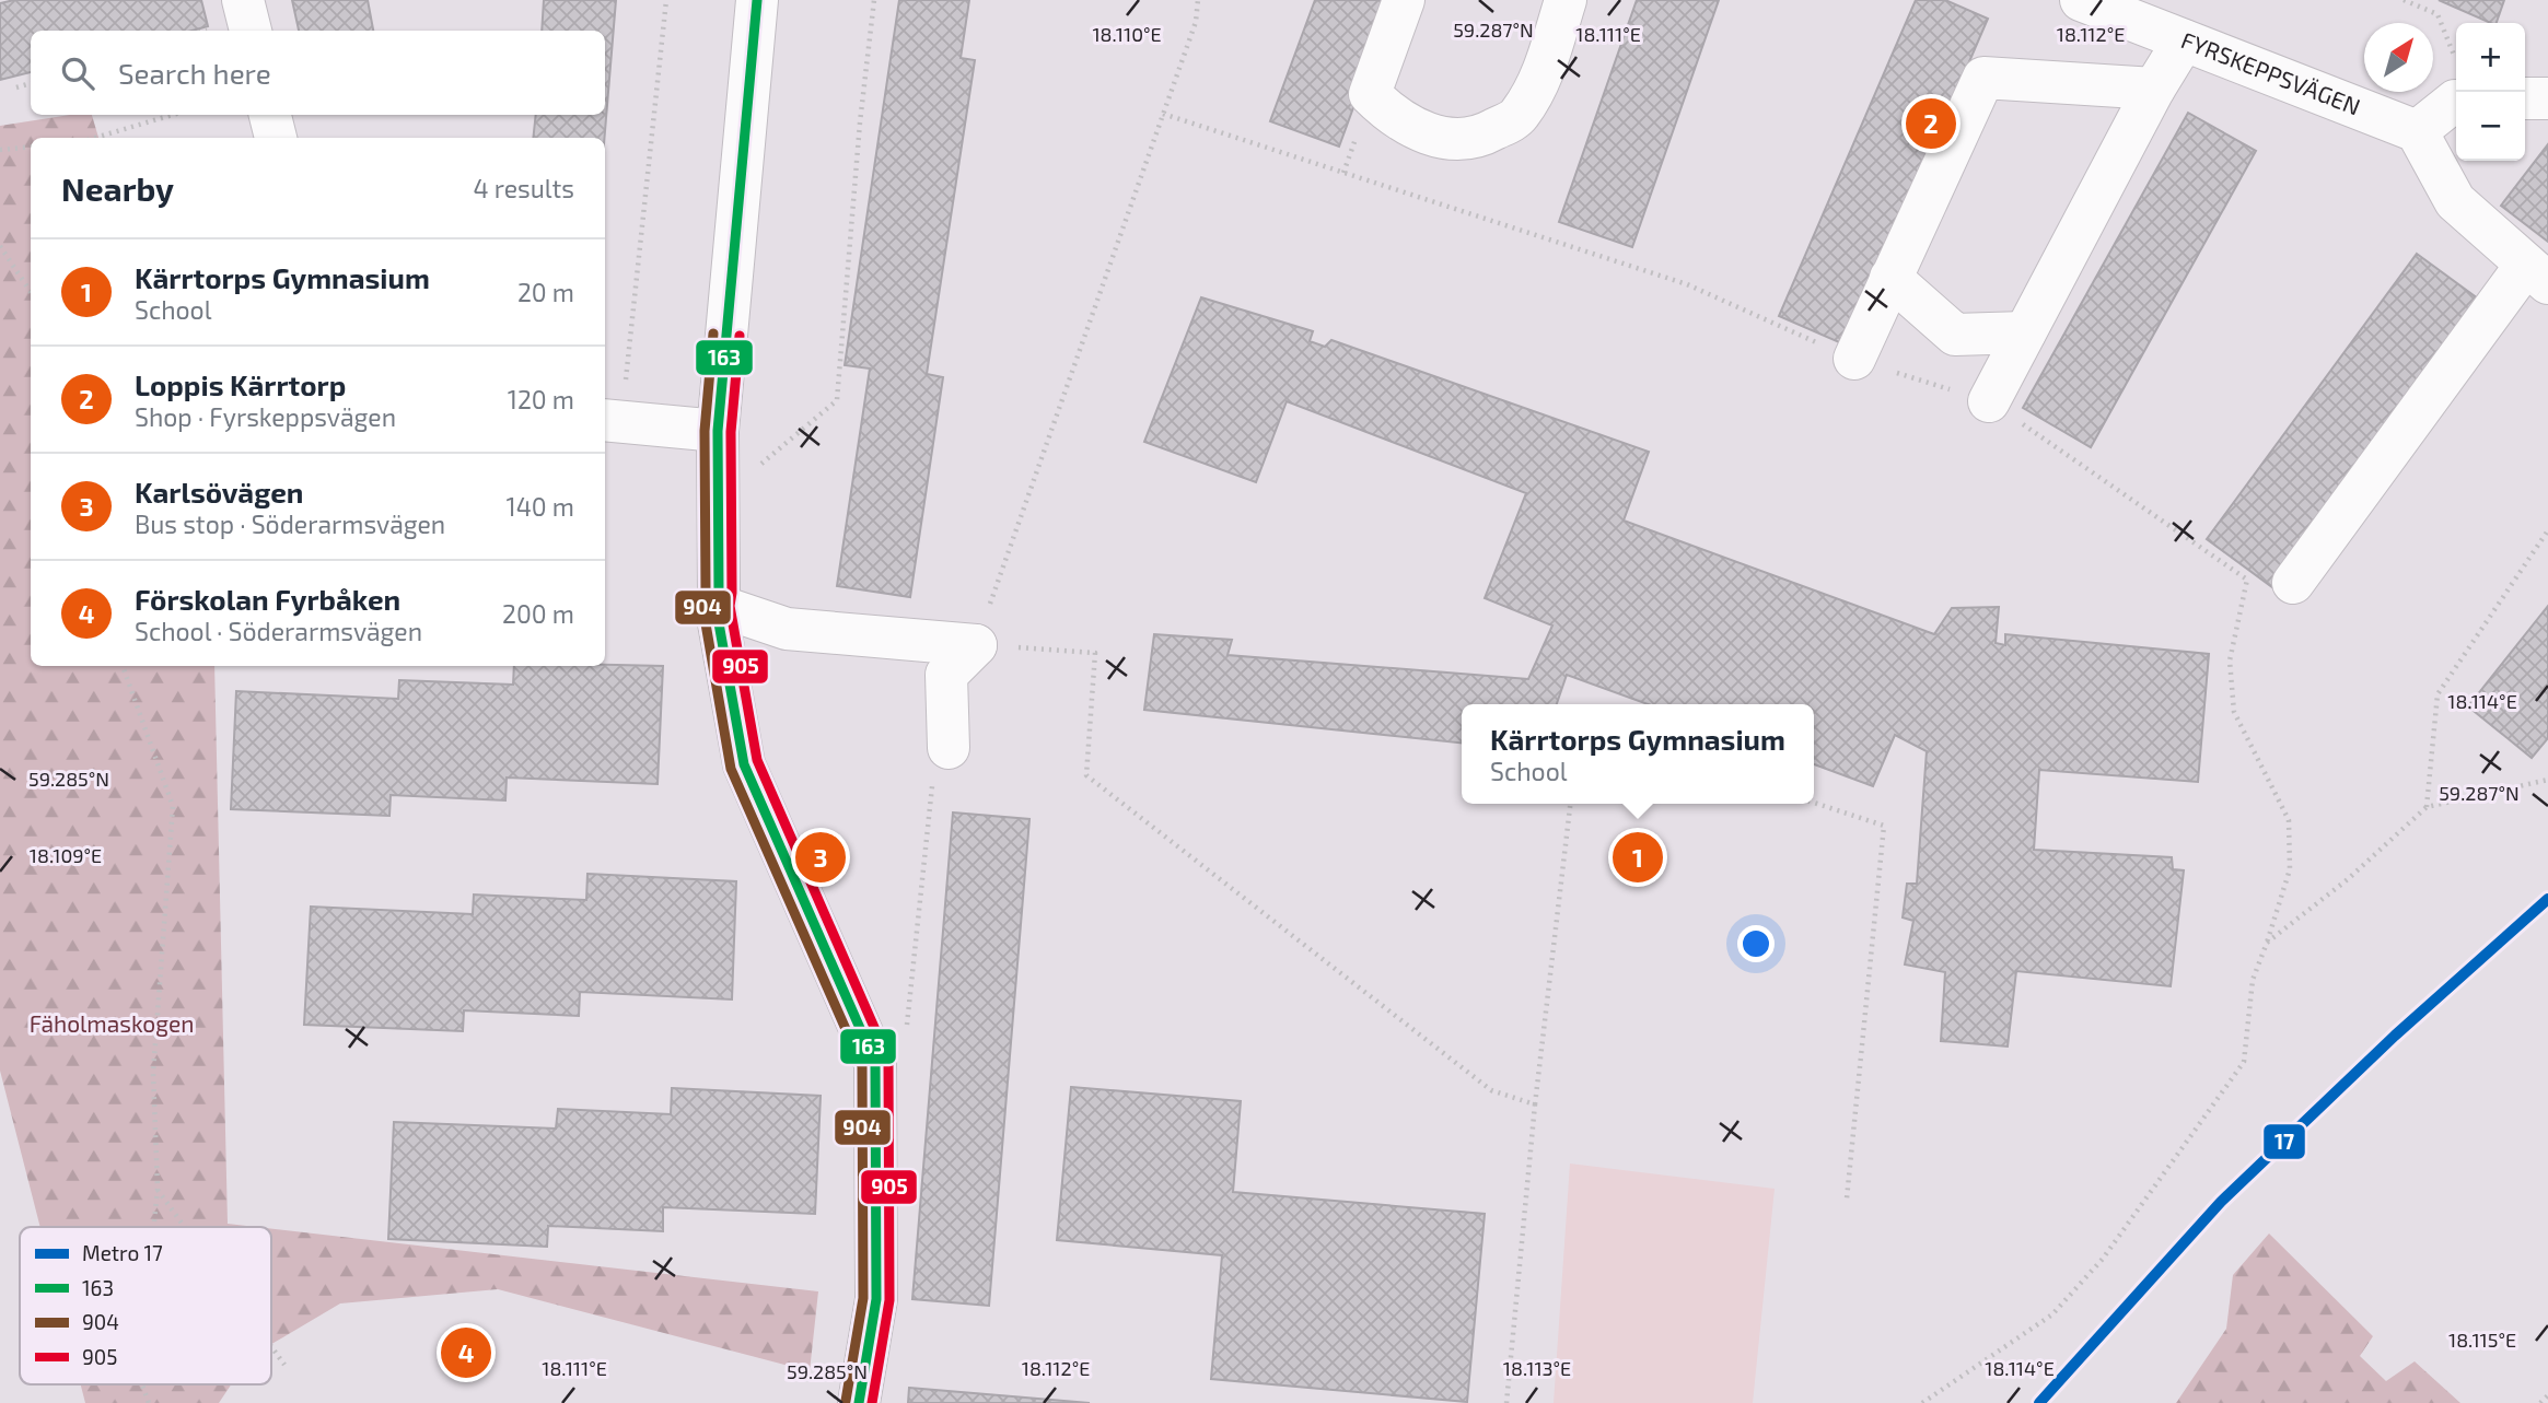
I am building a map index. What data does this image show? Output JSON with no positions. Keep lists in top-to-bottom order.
{
  "streets": {
    "street": ["FYRSKEPPSVÄGEN"]
  },
  "parks": ["Fäholmaskogen"],
  "lines": [
    "transit line 163",
    "transit line 904",
    "transit line 905",
    "metro line 17"
  ],
  "legend": [
    "Metro 17",
    "163",
    "904",
    "905"
  ],
  "north": "top right",
  "page": {
    "map_buttons": ["+", "−"],
    "search": "Search here",
    "pins": [
      "2",
      "1",
      "3",
      "4"
    ],
    "heading": ["Nearby", "4 results"],
    "list": [
      {
        "mark": "1",
        "name": "Kärrtorps Gymnasium",
        "note": "School",
        "value": "20 m"
      },
      {
        "mark": "2",
        "name": "Loppis Kärrtorp",
        "note": "Shop · Fyrskeppsvägen",
        "value": "120 m"
      },
      {
        "mark": "3",
        "name": "Karlsövägen",
        "note": "Bus stop · Söderarmsvägen",
        "value": "140 m"
      },
      {
        "mark": "4",
        "name": "Förskolan Fyrbåken",
        "note": "School · Söderarmsvägen",
        "value": "200 m"
      }
    ],
    "popup": ["Kärrtorps Gymnasium", "School"]
  },
  "coordinates": [
    "59.287°N",
    "18.110°E",
    "18.111°E",
    "18.112°E",
    "18.114°E",
    "59.285°N",
    "18.109°E",
    "18.115°E",
    "18.113°E"
  ]
}
